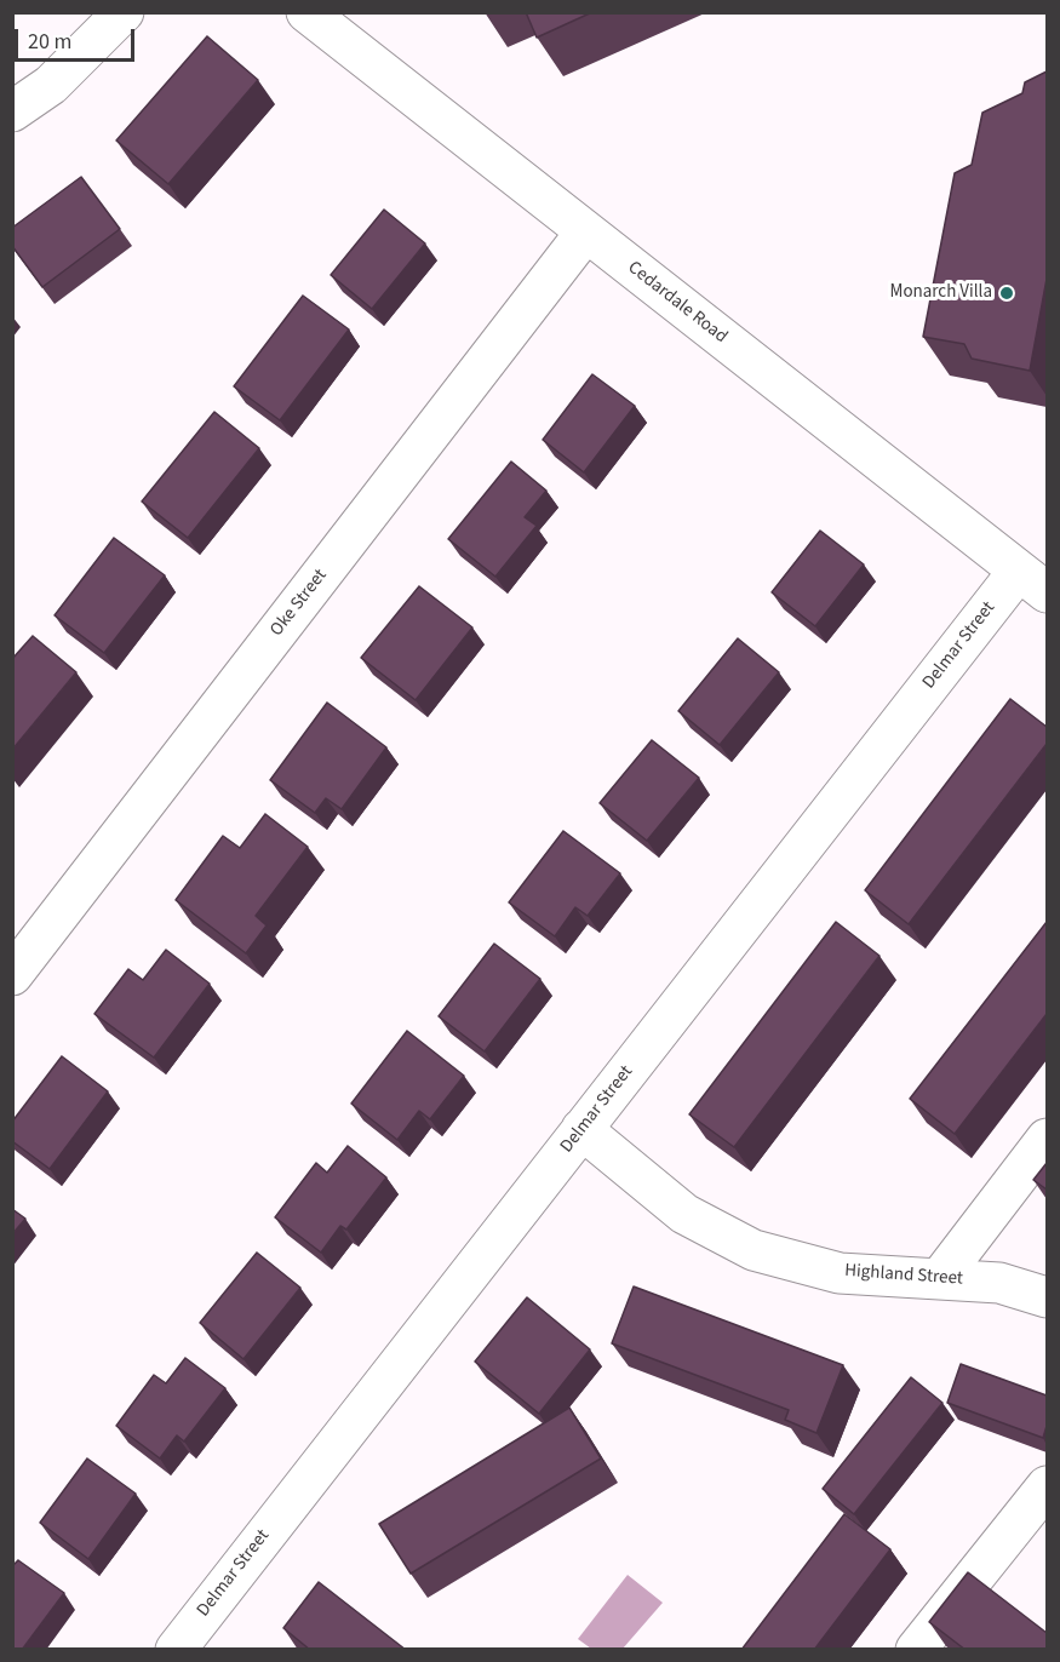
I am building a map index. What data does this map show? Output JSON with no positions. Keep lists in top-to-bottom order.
{
  "streets": {
    "street": [
      "Cedardale Road",
      "Oke Street",
      "Delmar Street",
      "Highland Street"
    ]
  },
  "crossings": [
    ["Cedardale Road", "Oke Street"],
    ["Cedardale Road", "Delmar Street"],
    ["Delmar Street", "Highland Street"]
  ],
  "places": ["Monarch Villa"],
  "scale_bar": "20 m"
}
